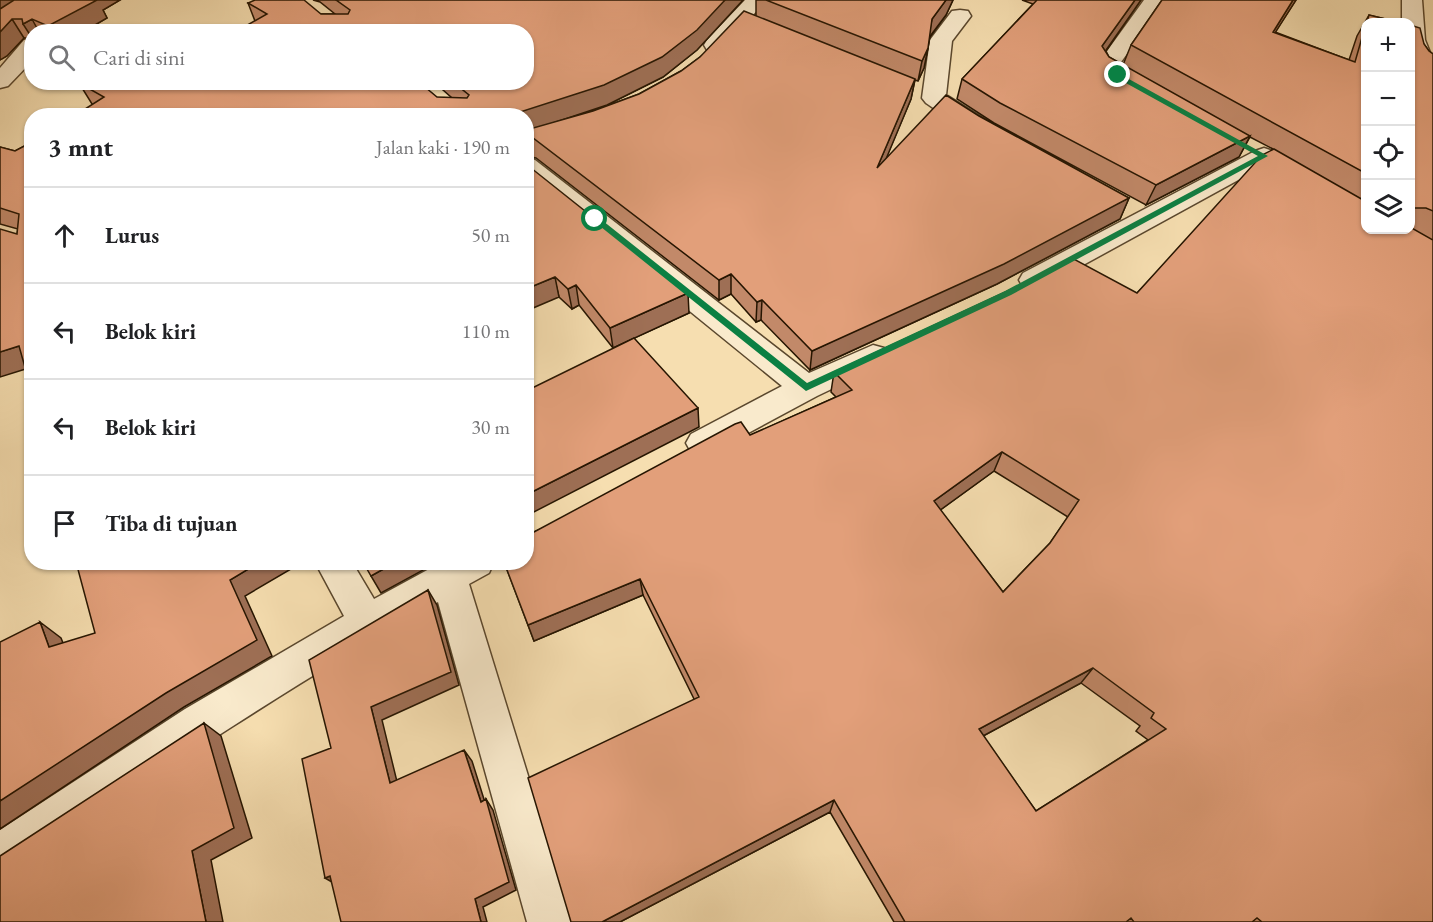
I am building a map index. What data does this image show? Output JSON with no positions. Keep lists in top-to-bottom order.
{
  "page": {
    "map_buttons": ["+", "−"],
    "search": "Cari di sini",
    "heading": ["3 mnt", "Jalan kaki · 190 m"],
    "list": [
      ["Lurus", "50 m"],
      ["Belok kiri", "110 m"],
      ["Belok kiri", "30 m"],
      "Tiba di tujuan"
    ]
  }
}
